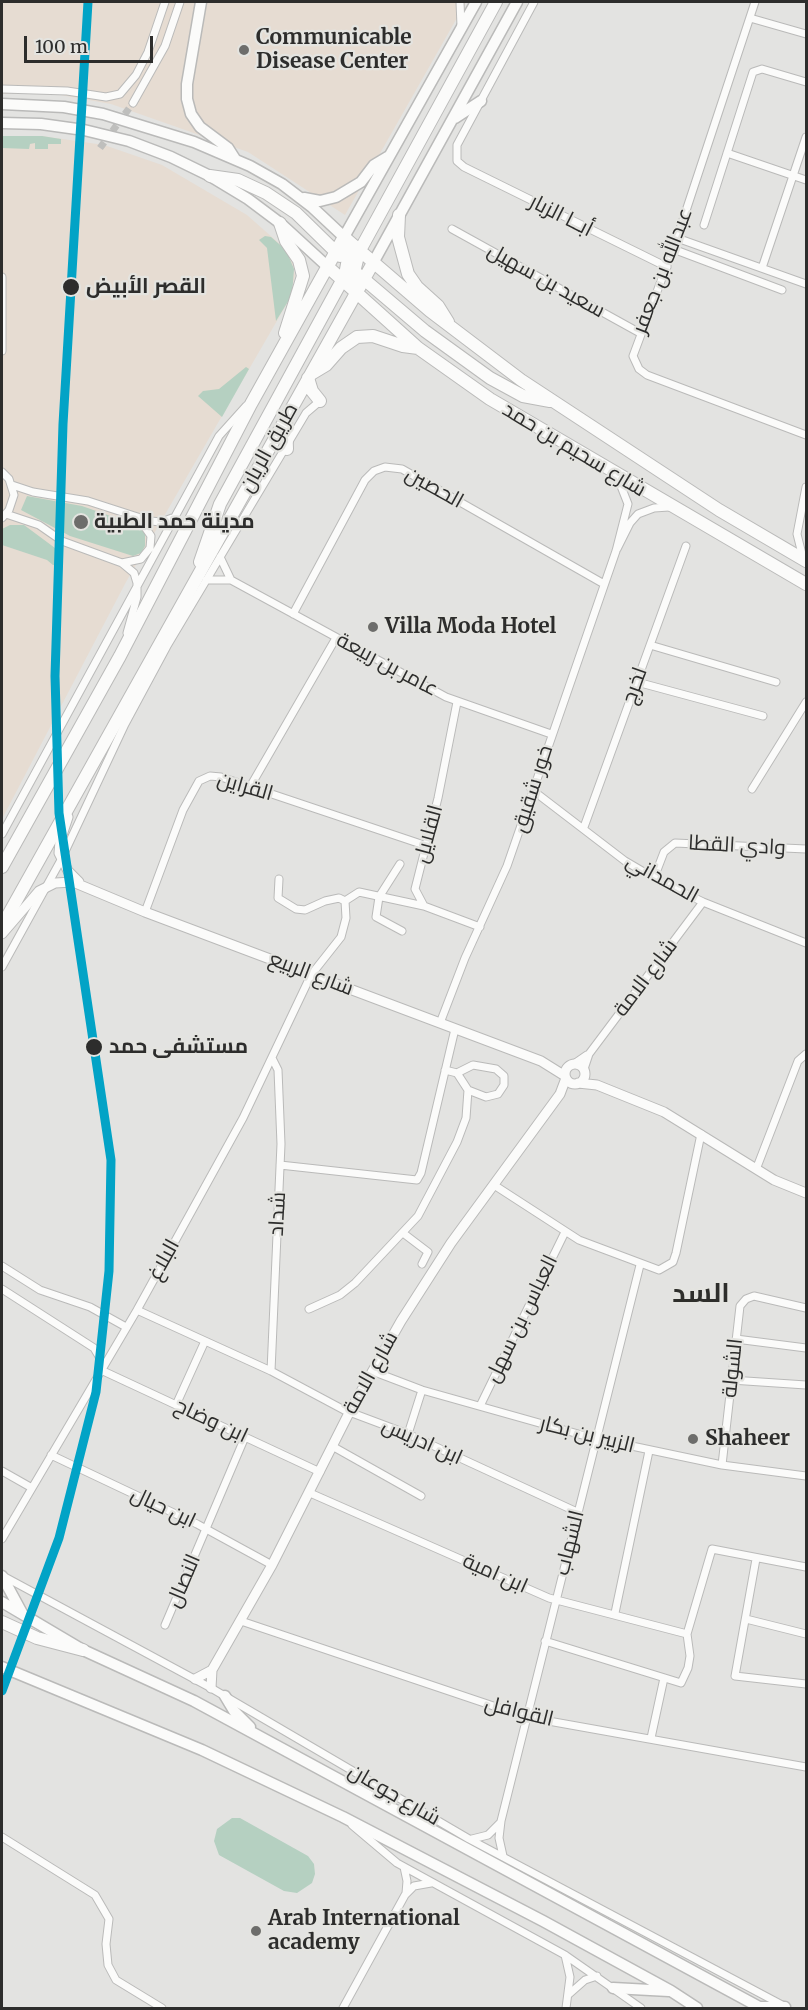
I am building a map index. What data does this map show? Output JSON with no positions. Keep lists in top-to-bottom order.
{
  "streets": {
    "highway": ["طريق الريان", "شارع سحيم بن حمد"],
    "main road": ["شارع جوعان"],
    "street": [
      "أبــا الزبار",
      "عبدالله بن جعفر",
      "سعيد بن سهيل",
      "الحصين",
      "عامر بن ربيعة",
      "لخرج",
      "القراين",
      "خور شقيق",
      "القلايل",
      "وادي القطا",
      "الحمداني",
      "شارع الربيع",
      "شارع الامة",
      "شداد",
      "البلاغ",
      "العباس بن سهل",
      "الشولة",
      "ابن وضاح",
      "الزبير بن بكار",
      "ابن ادريس",
      "ابن حيال",
      "الشهاب",
      "ابن امية",
      "النصال",
      "القوافل"
    ]
  },
  "crossings": [
    ["أبــا الزبار", "عبدالله بن جعفر"],
    ["عبدالله بن جعفر", "سعيد بن سهيل"],
    ["طريق الريان", "شارع سحيم بن حمد"],
    ["طريق الريان", "عامر بن ربيعة"],
    ["طريق الريان", "شارع الربيع"],
    ["شارع سحيم بن حمد", "خور شقيق"],
    ["الحصين", "عامر بن ربيعة"],
    ["الحصين", "خور شقيق"],
    ["عامر بن ربيعة", "خور شقيق"],
    ["عامر بن ربيعة", "القلايل"],
    ["لخرج", "الحمداني"],
    ["القراين", "القلايل"],
    ["القراين", "شارع الربيع"],
    ["خور شقيق", "الحمداني"],
    ["خور شقيق", "شارع الربيع"],
    ["وادي القطا", "الحمداني"],
    ["الحمداني", "شارع الامة"],
    ["شارع الربيع", "شارع الامة"],
    ["شارع الربيع", "البلاغ"],
    ["شارع الامة", "ابن وضاح"],
    ["شارع الامة", "الزبير بن بكار"],
    ["شارع الامة", "ابن ادريس"],
    ["شارع الامة", "ابن حيال"],
    ["شارع الامة", "ابن امية"],
    ["شارع الامة", "القوافل"],
    ["شداد", "البلاغ"],
    ["شداد", "ابن ادريس"],
    ["البلاغ", "ابن وضاح"],
    ["البلاغ", "ابن ادريس"],
    ["البلاغ", "ابن حيال"],
    ["العباس بن سهل", "الزبير بن بكار"],
    ["الشولة", "الزبير بن بكار"],
    ["ابن وضاح", "النصال"],
    ["الزبير بن بكار", "الشهاب"],
    ["ابن ادريس", "الشهاب"],
    ["ابن حيال", "النصال"],
    ["الشهاب", "ابن امية"],
    ["الشهاب", "القوافل"],
    ["الشهاب", "شارع جوعان"]
  ],
  "districts": ["السد"],
  "places": [
    "Communicable Disease Center",
    "القصر الأبيض",
    "مدينة حمد الطبية",
    "Villa Moda Hotel",
    "مستشفى حمد",
    "Shaheer",
    "Arab International academy"
  ],
  "scale_bar": "100 m"
}
